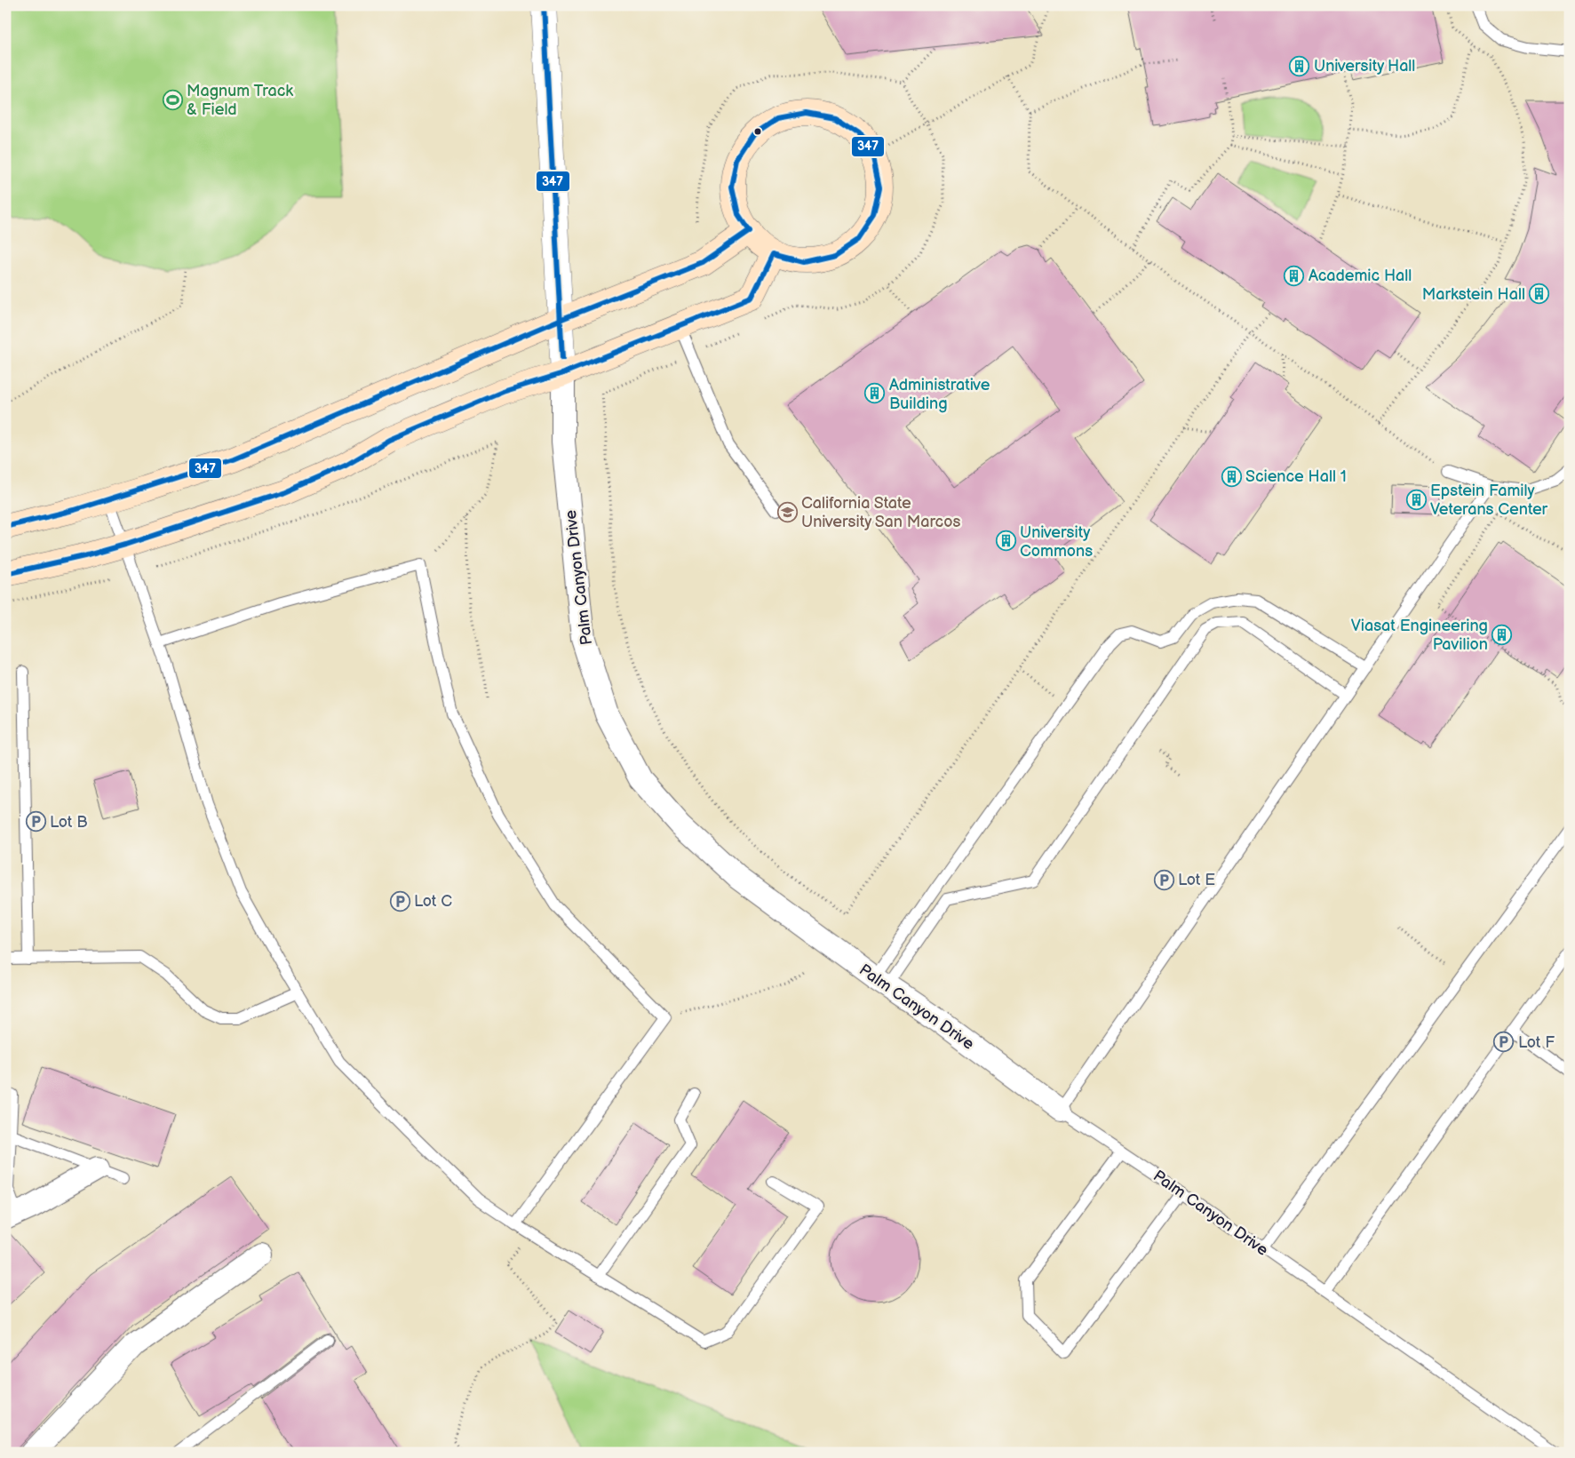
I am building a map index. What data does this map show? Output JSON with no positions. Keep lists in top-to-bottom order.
{
  "streets": {
    "street": ["Palm Canyon Drive"]
  },
  "places": {
    "building": [
      "University Hall",
      "Academic Hall",
      "Markstein Hall",
      "Administrative Building",
      "Science Hall 1",
      "Epstein Family Veterans Center",
      "University Commons",
      "Viasat Engineering Pavilion"
    ],
    "sports": ["Magnum Track & Field"],
    "school or university": ["California State University San Marcos"],
    "parking": [
      "Lot B",
      "Lot E",
      "Lot C",
      "Lot F"
    ]
  },
  "lines": ["transit line 347"]
}
